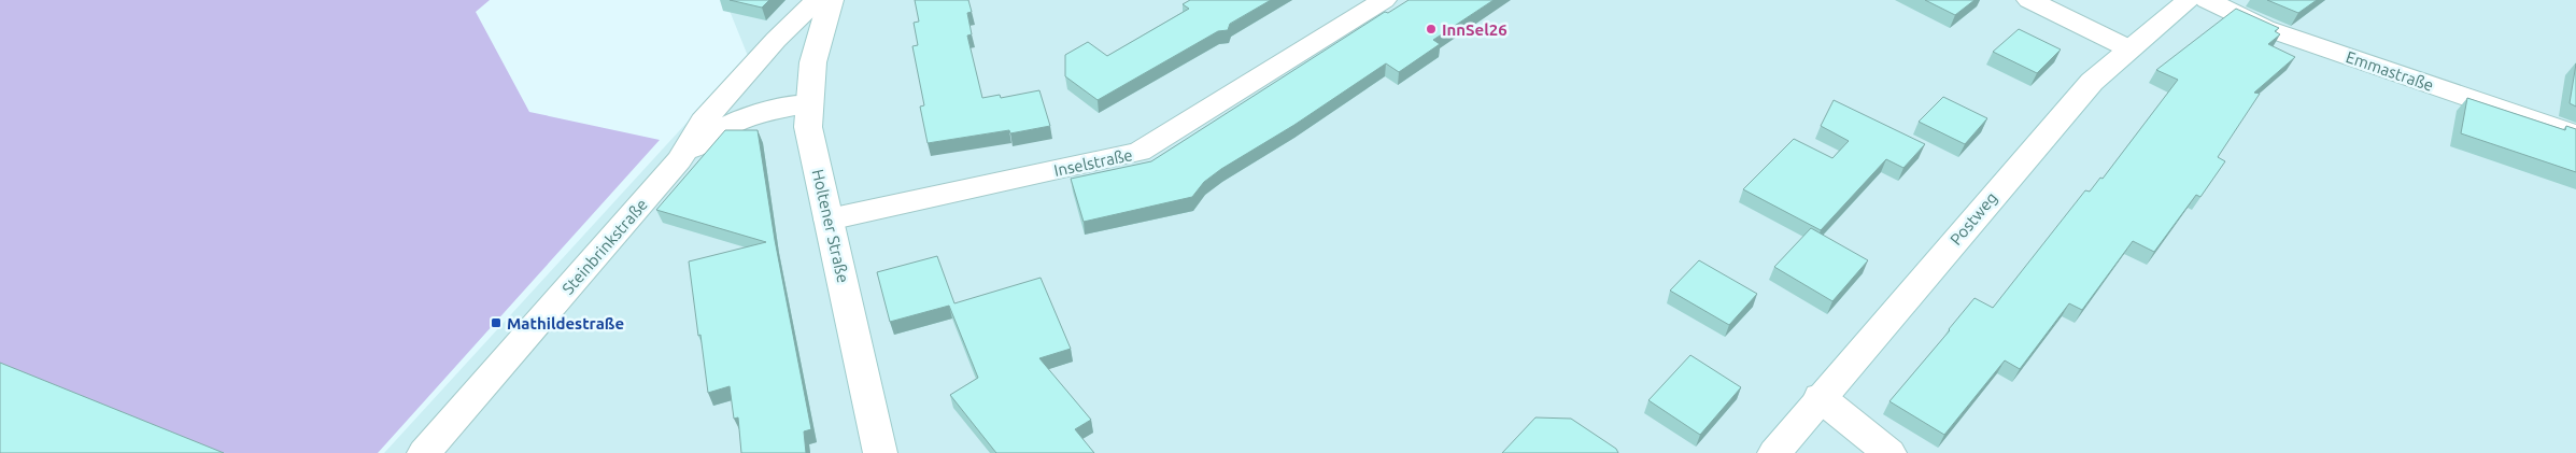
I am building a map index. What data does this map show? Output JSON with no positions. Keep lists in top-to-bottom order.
{
  "streets": {
    "street": [
      "Emmastraße",
      "Inselstraße",
      "Postweg",
      "Holtener Straße",
      "Steinbrinkstraße"
    ]
  },
  "crossings": [
    ["Inselstraße", "Holtener Straße"],
    ["Holtener Straße", "Steinbrinkstraße"]
  ],
  "places": {
    "other": ["InnSel26"],
    "transit": ["Mathildestraße"]
  }
}
